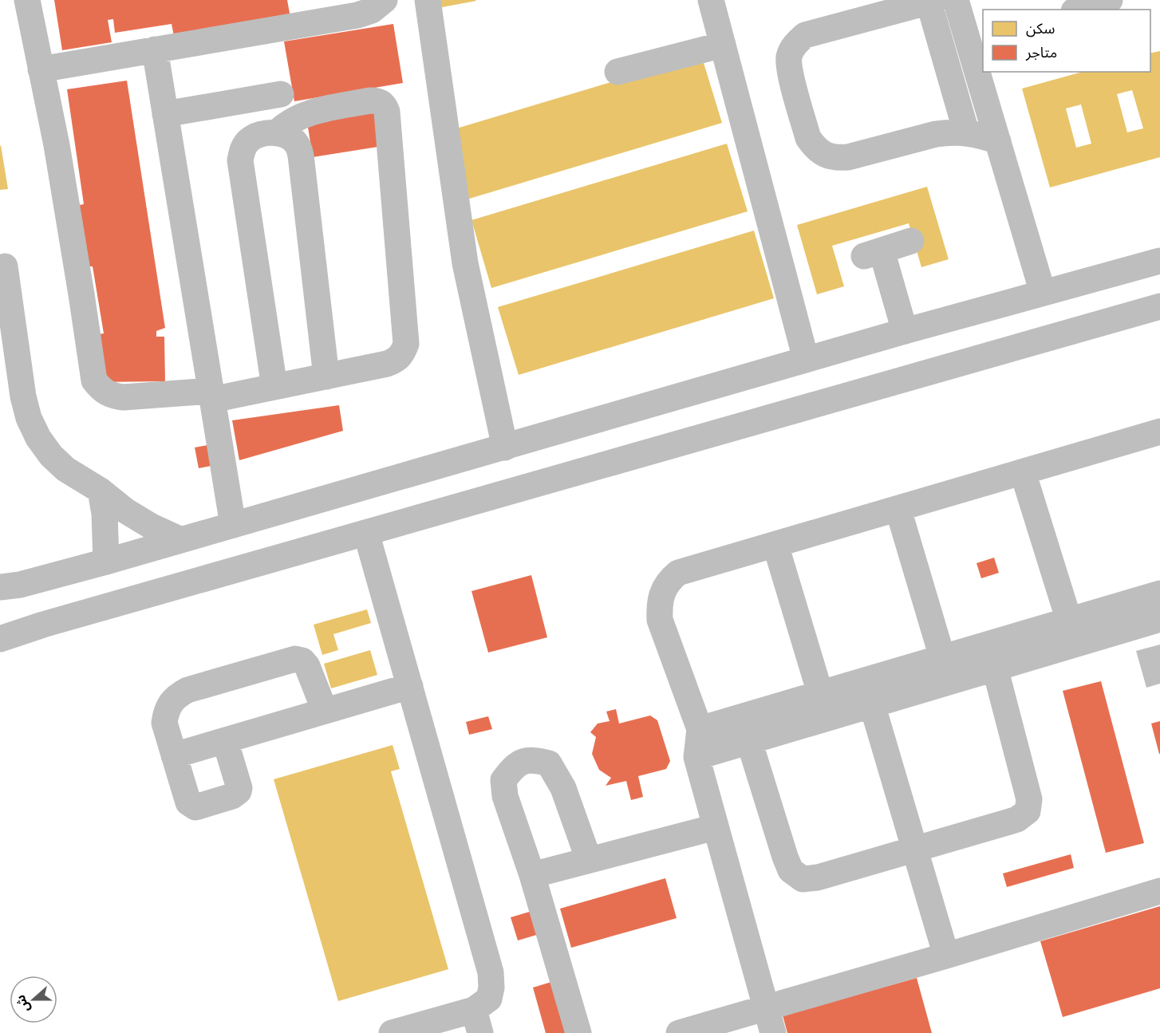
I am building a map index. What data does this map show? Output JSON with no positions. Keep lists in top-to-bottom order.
{
  "legend": ["سكن", "متاجر"],
  "north": "left"
}
